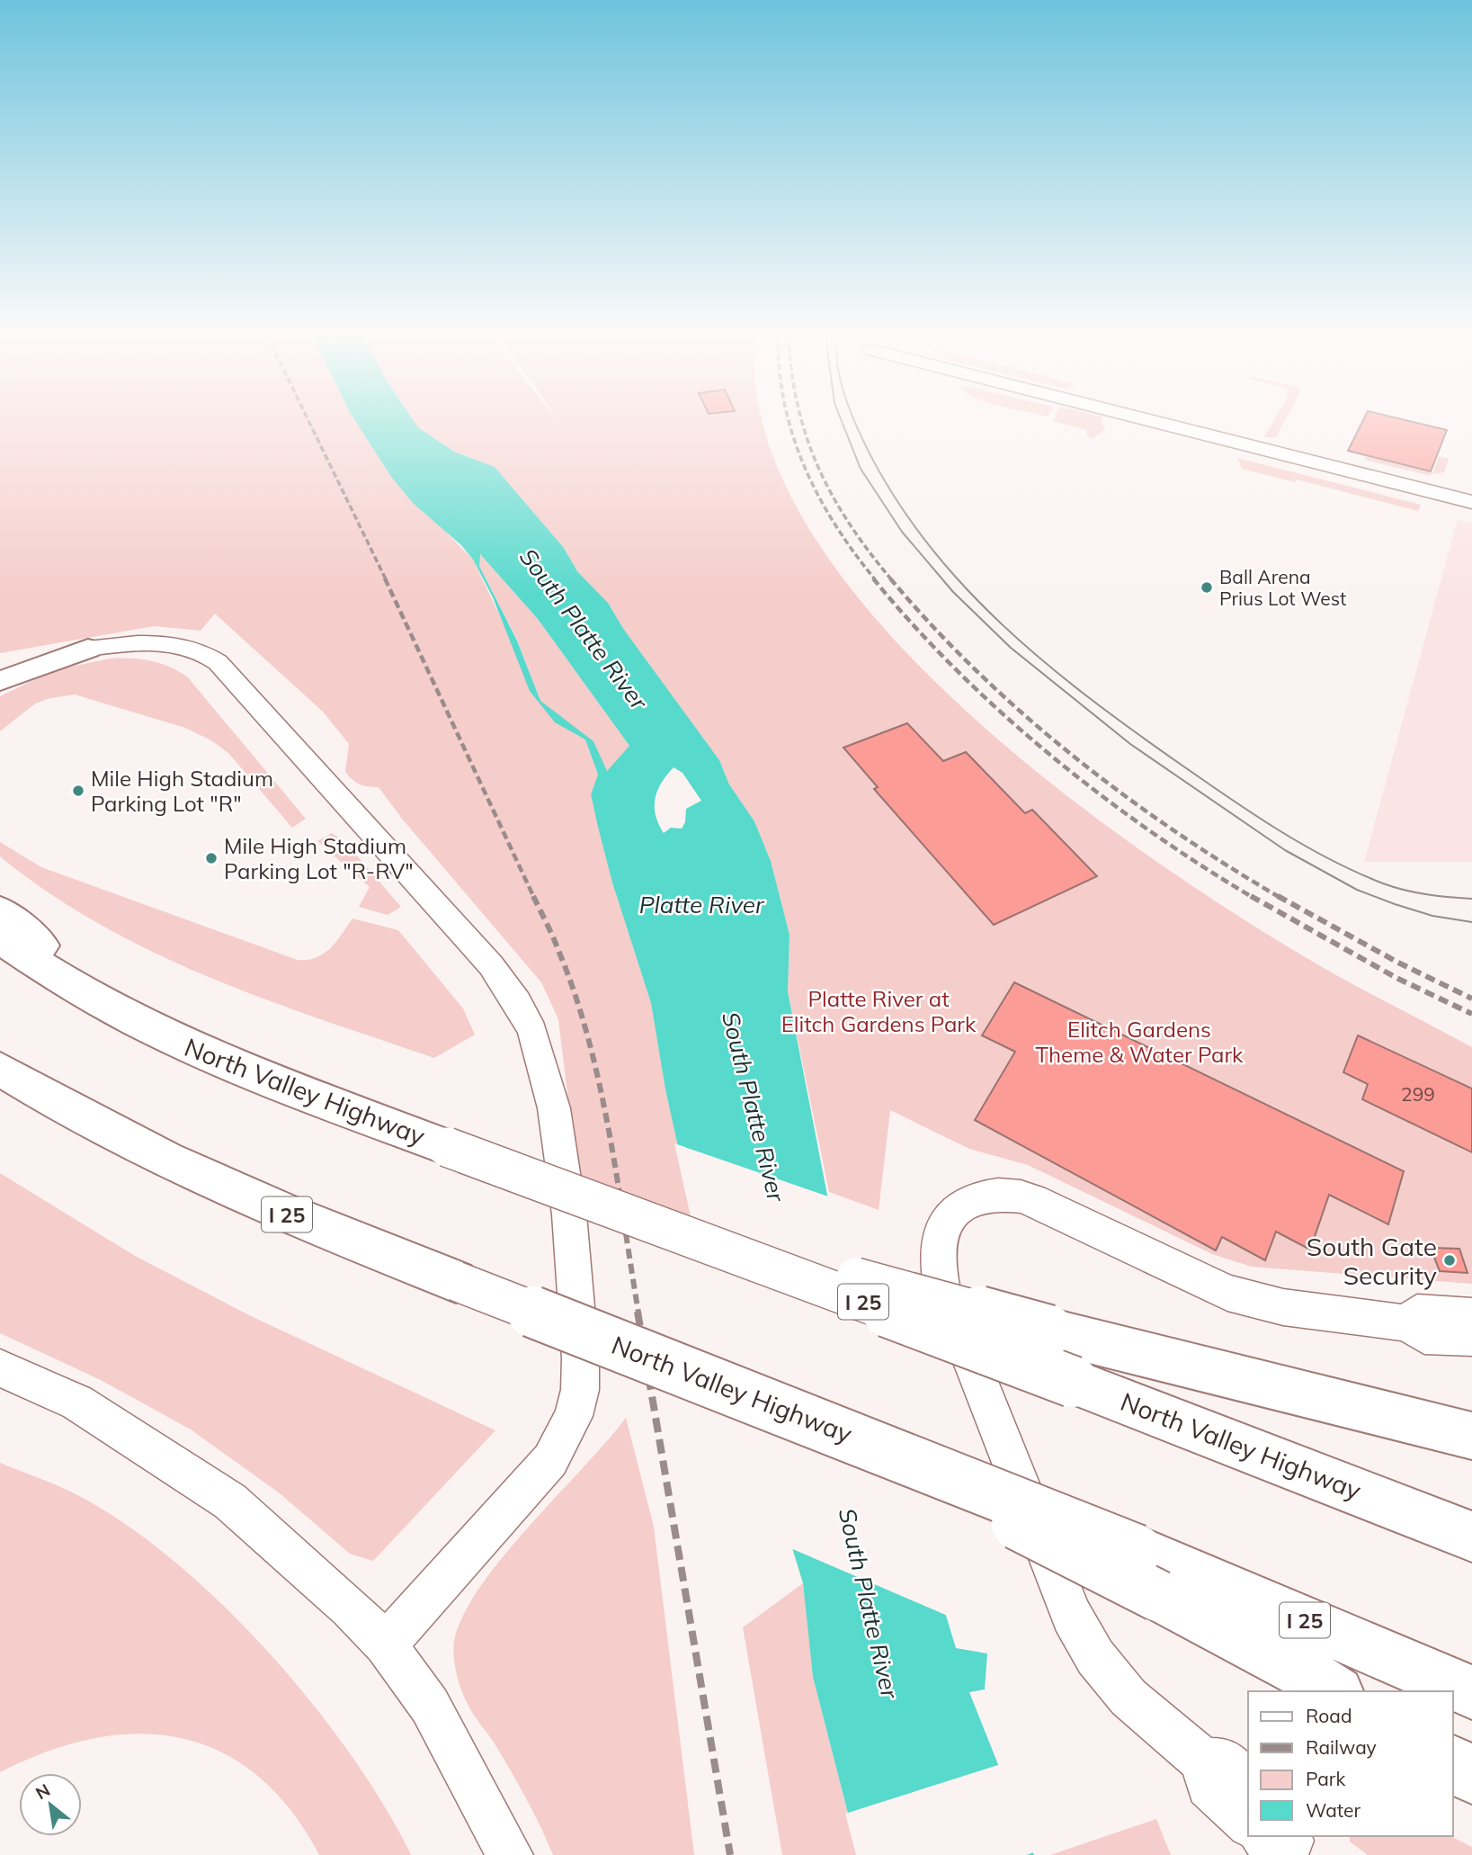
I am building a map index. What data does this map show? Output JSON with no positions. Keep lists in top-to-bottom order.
{
  "streets": {
    "highway": ["North Valley Highway", "I 25"]
  },
  "water": ["South Platte River", "Platte River"],
  "parks": ["Platte River at Elitch Gardens Park", "Elitch Gardens Theme & Water Park"],
  "places": [
    "Ball Arena Prius Lot West",
    "Mile High Stadium Parking Lot \"R\"",
    "Mile High Stadium Parking Lot \"R-RV\"",
    "South Gate Security"
  ],
  "house_numbers": ["299"],
  "legend": [
    "Road",
    "Railway",
    "Park",
    "Water"
  ],
  "north": "top left"
}
